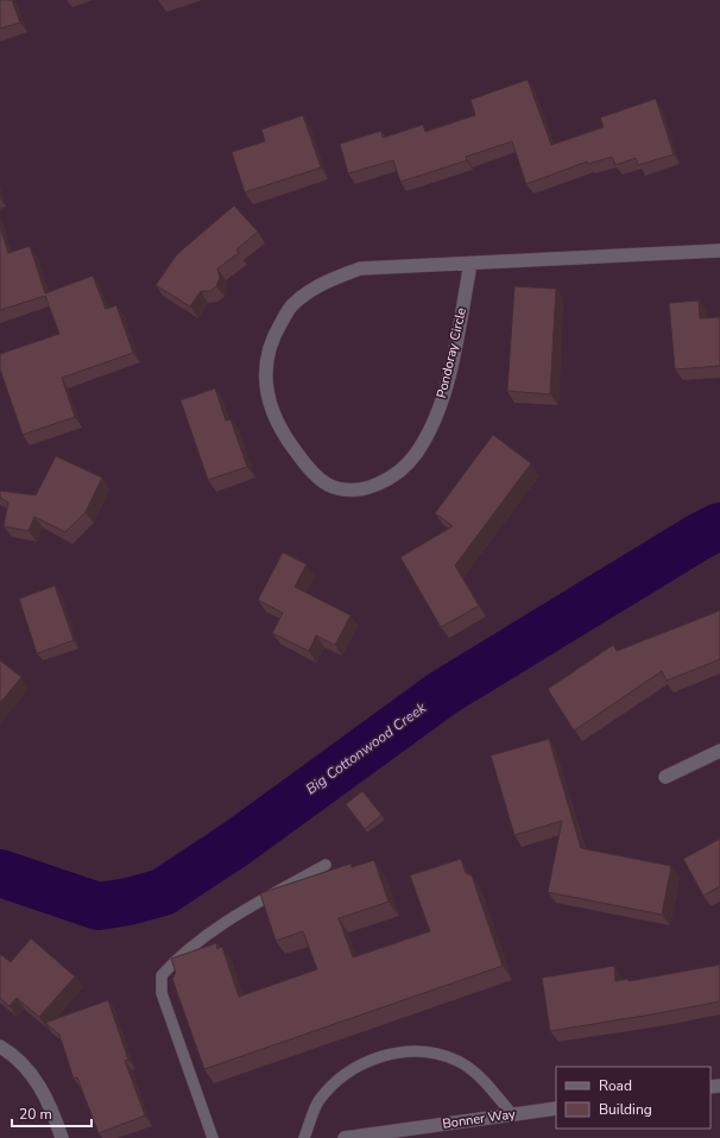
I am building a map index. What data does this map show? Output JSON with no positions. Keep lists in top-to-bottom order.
{
  "streets": {
    "street": ["Pondoray Circle", "Bonner Way"]
  },
  "water": ["Big Cottonwood Creek"],
  "legend": ["Road", "Building"],
  "scale_bar": "20 m"
}
